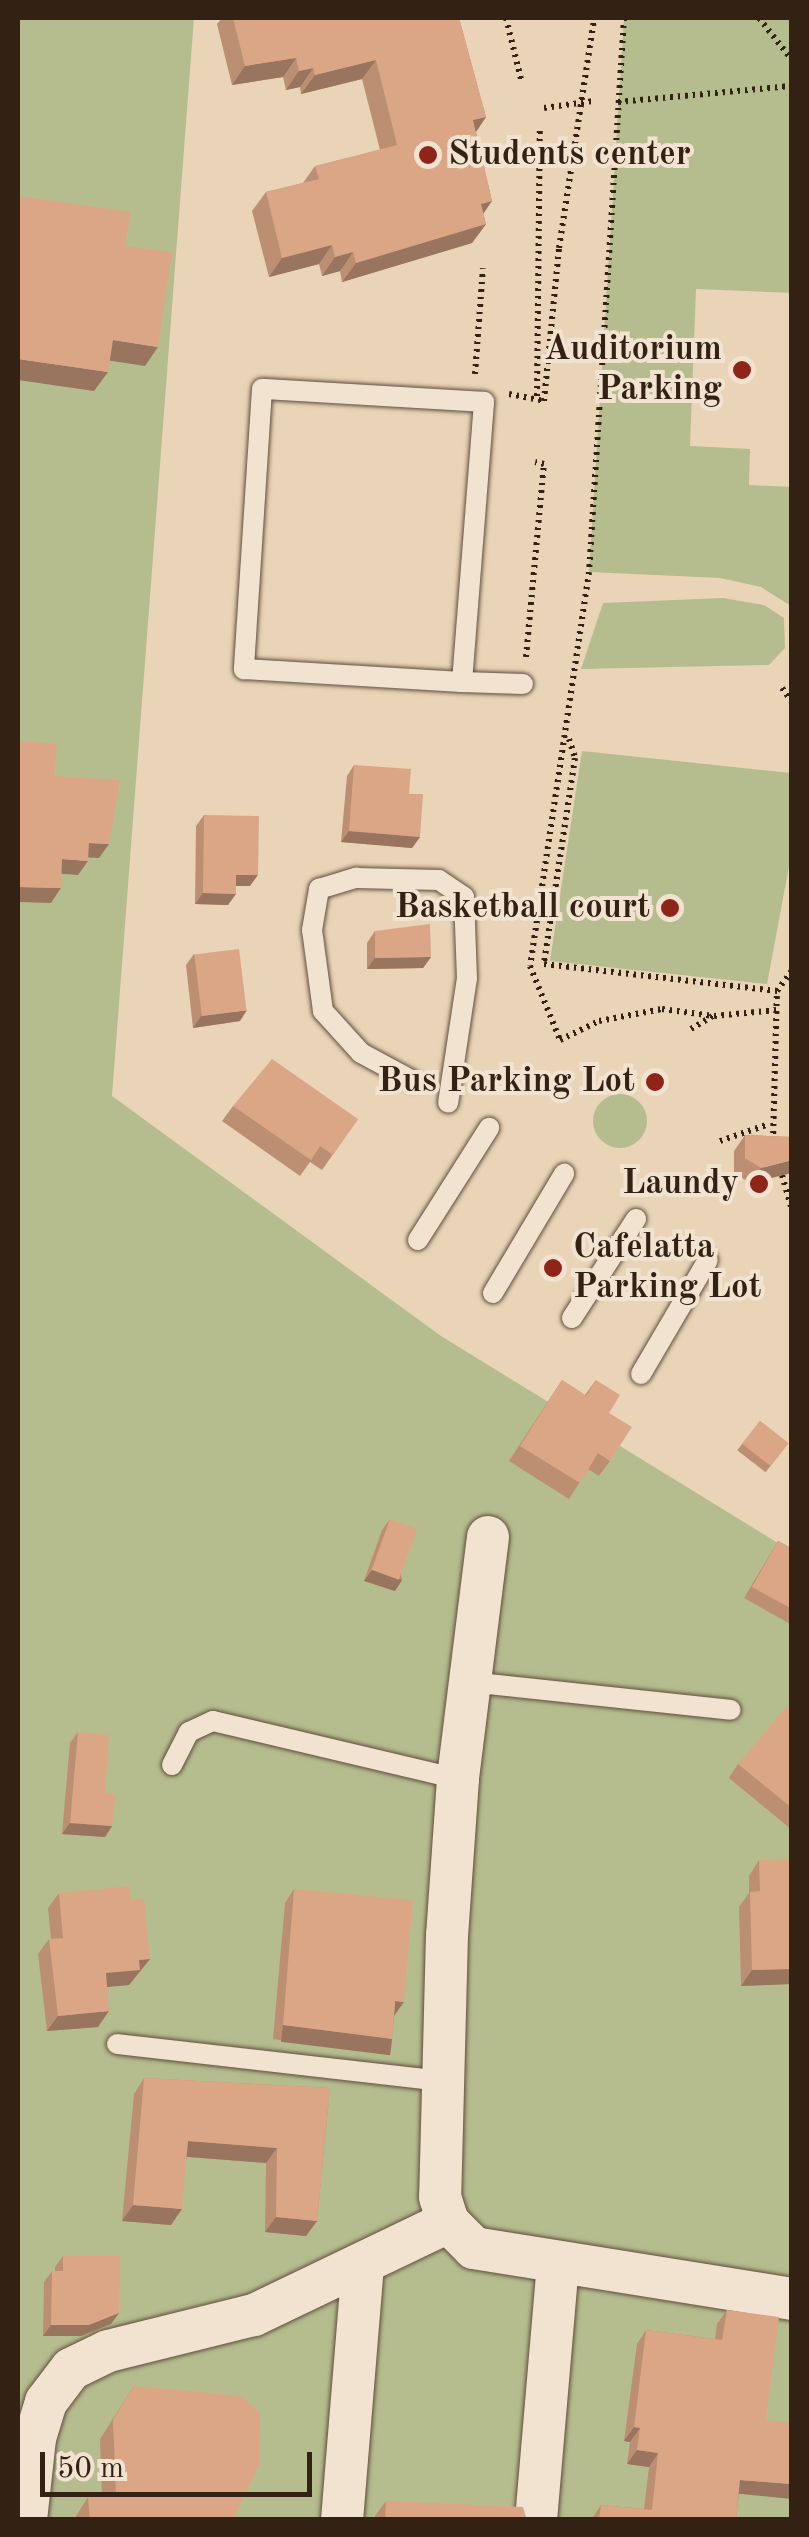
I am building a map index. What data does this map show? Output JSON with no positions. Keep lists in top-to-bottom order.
{
  "places": [
    "Students center",
    "Auditorium Parking",
    "Basketball court",
    "Bus Parking Lot",
    "Laundy",
    "Cafelatta Parking Lot"
  ],
  "scale_bar": "50 m"
}
